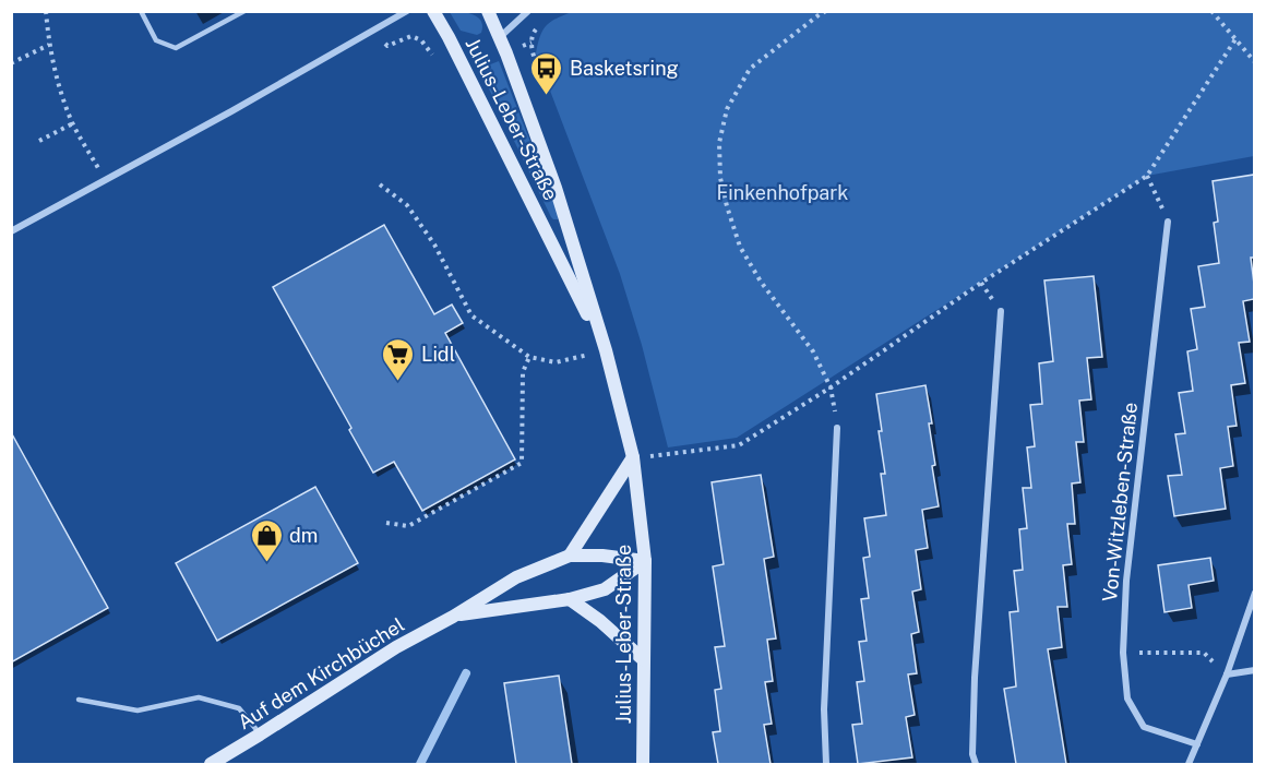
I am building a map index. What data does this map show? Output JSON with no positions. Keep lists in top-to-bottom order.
{
  "streets": {
    "street": ["Julius-Leber-Straße", "Von-Witzleben-Straße", "Auf dem Kirchbüchel"]
  },
  "crossings": [
    ["Julius-Leber-Straße", "Auf dem Kirchbüchel"]
  ],
  "parks": ["Finkenhofpark"],
  "places": {
    "bus stop": ["Basketsring"],
    "supermarket": ["Lidl"],
    "shop": ["dm"]
  }
}
